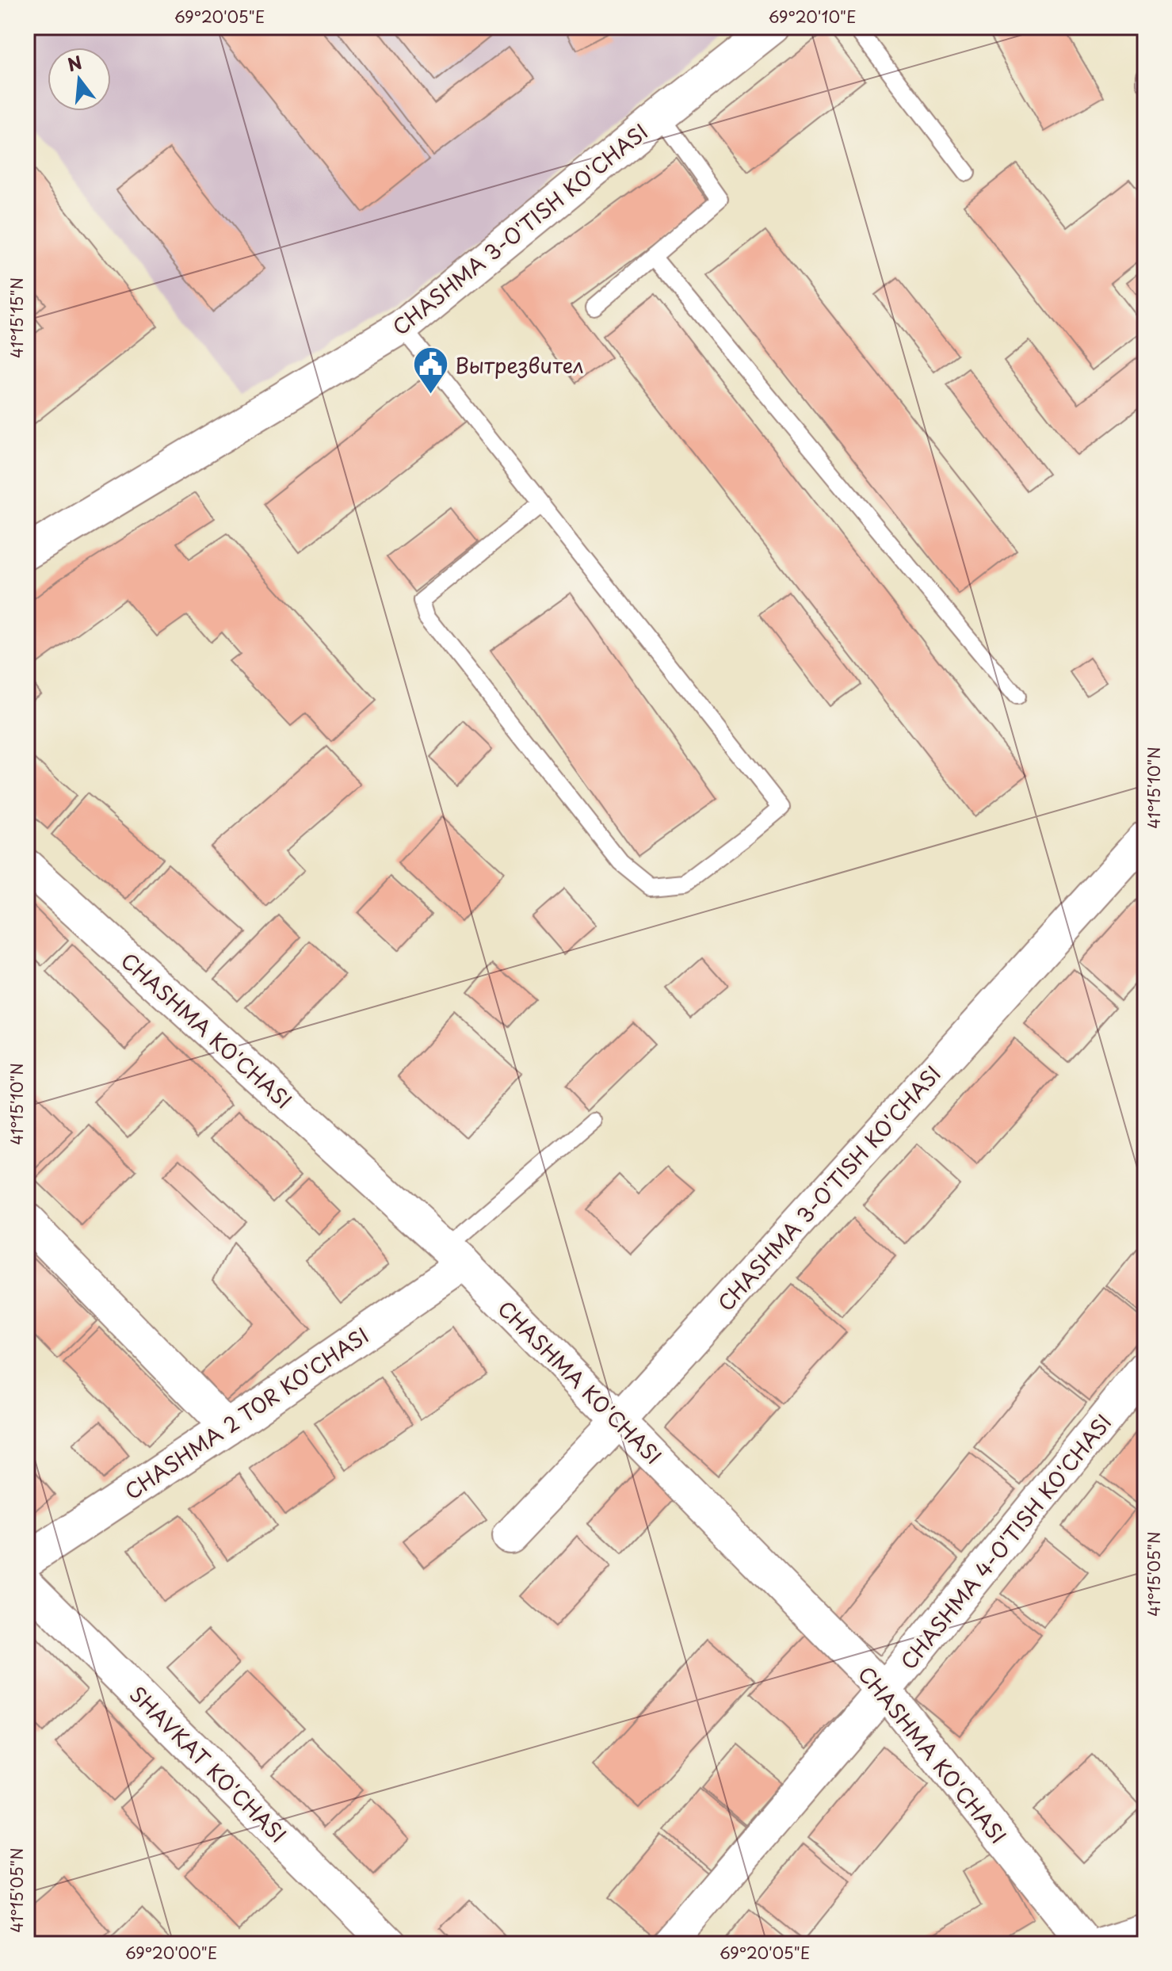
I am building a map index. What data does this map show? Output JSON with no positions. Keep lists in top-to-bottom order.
{
  "streets": {
    "street": [
      "CHASHMA 3-O'TISH KO'CHASI",
      "CHASHMA KO'CHASI",
      "CHASHMA 2 TOR KO'CHASI",
      "CHASHMA 4-O'TISH KO'CHASI",
      "SHAVKAT KO'CHASI"
    ]
  },
  "crossings": [
    ["CHASHMA 3-O'TISH KO'CHASI", "CHASHMA KO'CHASI"],
    ["CHASHMA KO'CHASI", "CHASHMA 2 TOR KO'CHASI"],
    ["CHASHMA KO'CHASI", "CHASHMA 4-O'TISH KO'CHASI"]
  ],
  "places": {
    "public building": ["Вытрезвител"]
  },
  "north": "top",
  "coordinates": [
    "69°20'05\"E",
    "69°20'10\"E",
    "41°15'15\"N",
    "41°15'10\"N",
    "41°15'05\"N",
    "69°20'00\"E"
  ]
}
